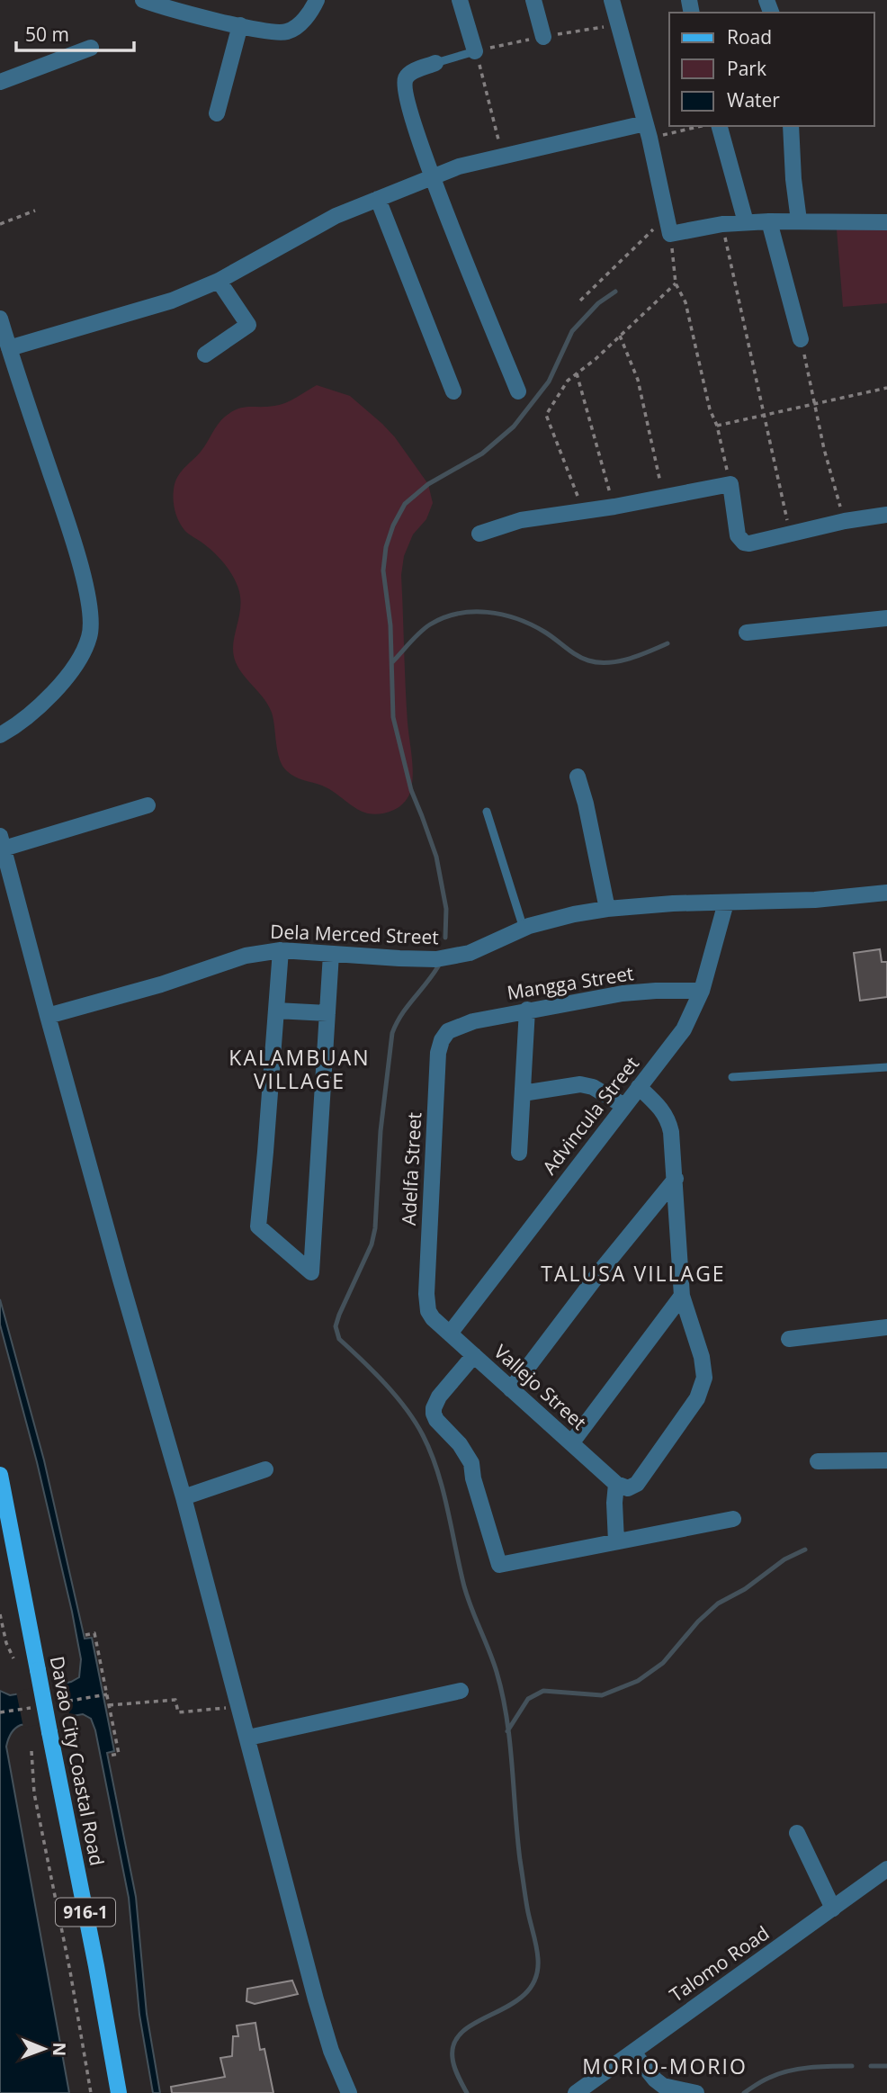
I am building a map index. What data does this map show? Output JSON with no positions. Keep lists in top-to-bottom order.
{
  "streets": {
    "main road": ["Davao City Coastal Road", "916-1"],
    "street": [
      "Dela Merced Street",
      "Mangga Street",
      "Advincula Street",
      "Adelfa Street",
      "Vallejo Street",
      "Talomo Road"
    ]
  },
  "crossings": [
    ["Dela Merced Street", "Advincula Street"],
    ["Mangga Street", "Advincula Street"],
    ["Mangga Street", "Adelfa Street"],
    ["Advincula Street", "Vallejo Street"],
    ["Adelfa Street", "Vallejo Street"]
  ],
  "districts": ["KALAMBUAN VILLAGE", "TALUSA VILLAGE", "MORIO-MORIO"],
  "legend": ["Road", "Park", "Water"],
  "scale_bar": "50 m",
  "north": "right"
}
